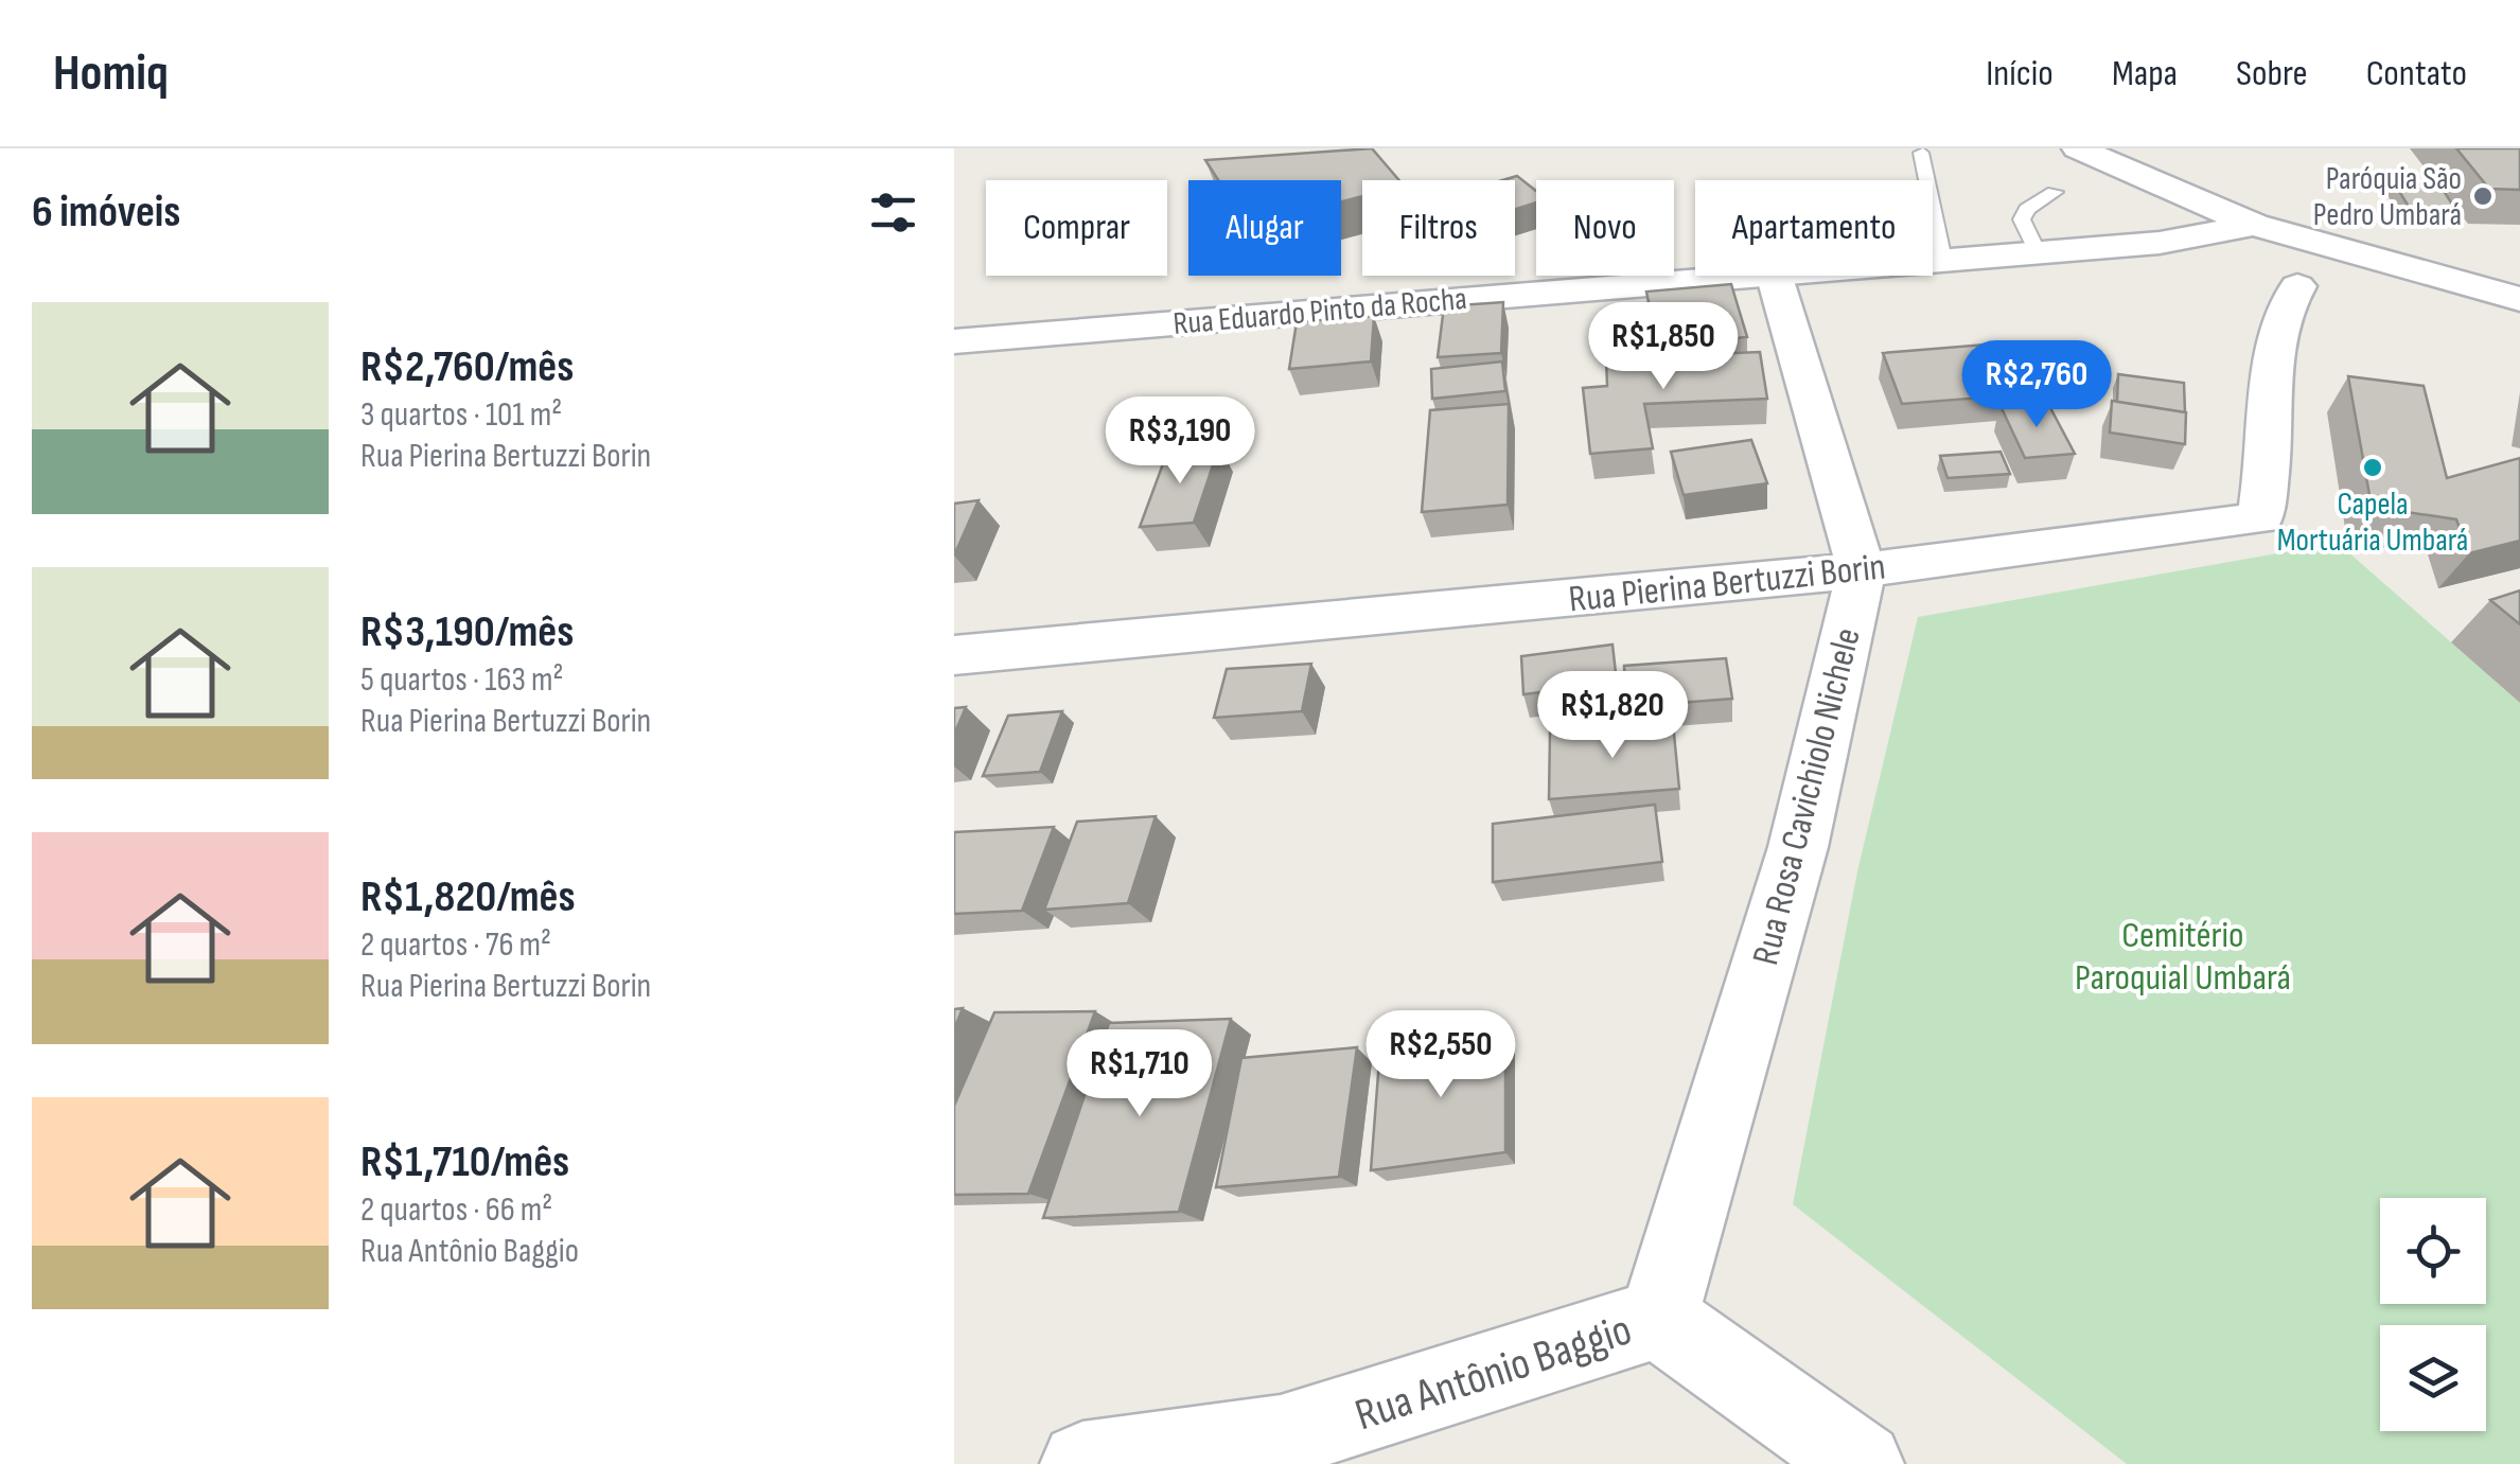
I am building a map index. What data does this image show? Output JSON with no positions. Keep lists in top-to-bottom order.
{
  "streets": {
    "street": [
      "Rua Eduardo Pinto da Rocha",
      "Rua Pierina Bertuzzi Borin",
      "Rua Rosa Cavichiolo Nichele",
      "Rua Antônio Baggio"
    ]
  },
  "crossings": [
    ["Rua Pierina Bertuzzi Borin", "Rua Rosa Cavichiolo Nichele"],
    ["Rua Rosa Cavichiolo Nichele", "Rua Antônio Baggio"]
  ],
  "parks": ["Cemitério Paroquial Umbará"],
  "places": ["Paróquia São Pedro Umbará", "Capela Mortuária Umbará"],
  "page": {
    "header": "Homiq",
    "nav": [
      "Início",
      "Mapa",
      "Sobre",
      "Contato"
    ],
    "heading": "6 imóveis",
    "chip": [
      "Comprar",
      "Alugar",
      "Filtros",
      "Novo",
      "Apartamento"
    ],
    "list": [
      {
        "name": "R$2,760/mês",
        "note": "3 quartos · 101 m² · Rua Pierina Bertuzzi Borin"
      },
      {
        "name": "R$3,190/mês",
        "note": "5 quartos · 163 m² · Rua Pierina Bertuzzi Borin"
      },
      {
        "name": "R$1,820/mês",
        "note": "2 quartos · 76 m² · Rua Pierina Bertuzzi Borin"
      },
      {
        "name": "R$1,710/mês",
        "note": "2 quartos · 66 m² · Rua Antônio Baggio"
      }
    ],
    "price": [
      "R$1,850",
      "R$2,760",
      "R$3,190",
      "R$1,820",
      "R$2,550",
      "R$1,710"
    ]
  }
}
